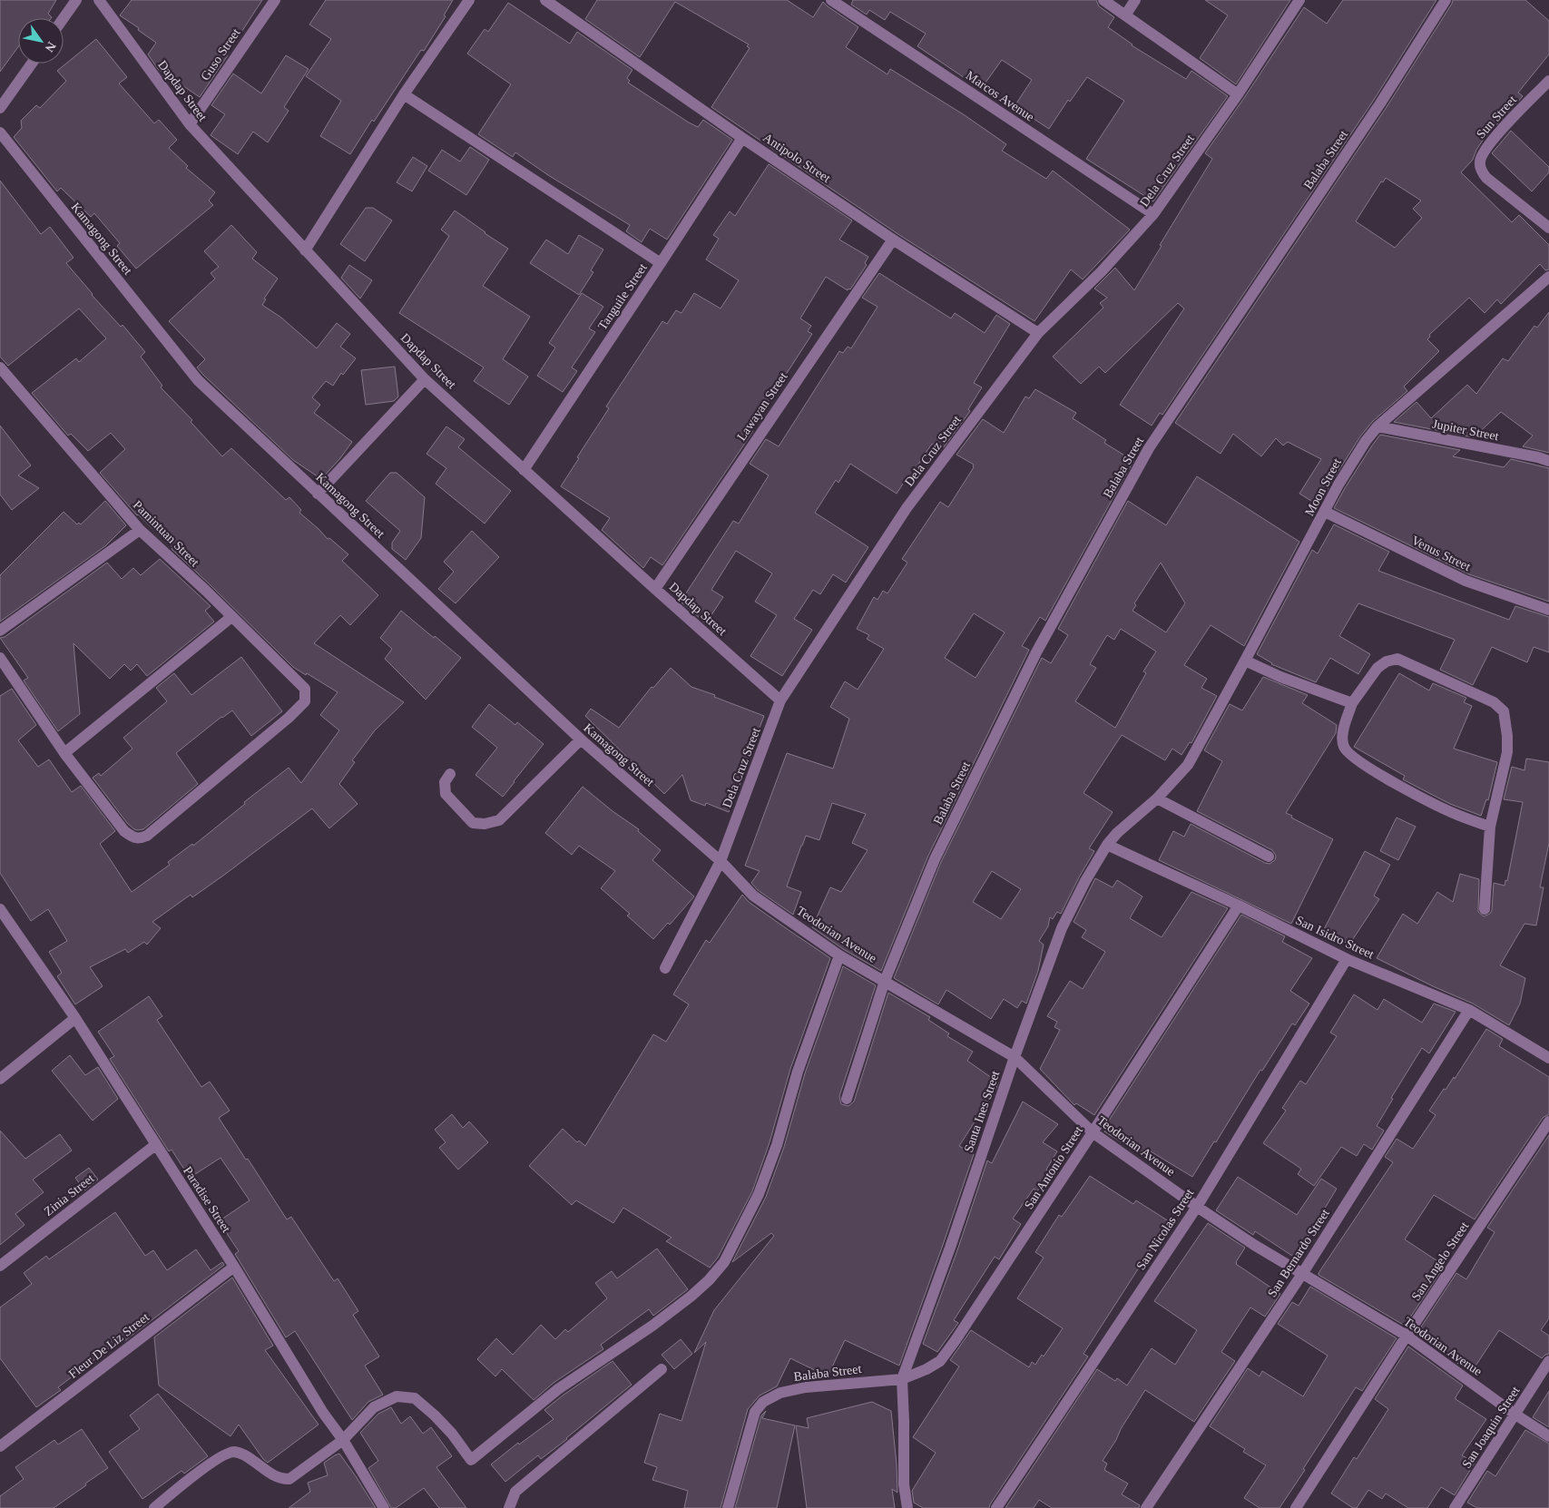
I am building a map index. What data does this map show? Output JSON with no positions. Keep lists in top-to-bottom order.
{
  "streets": {
    "street": [
      "Guso Street",
      "Dapdap Street",
      "Marcos Avenue",
      "Sun Street",
      "Antipolo Street",
      "Balaba Street",
      "Dela Cruz Street",
      "Kamagong Street",
      "Tanguile Street",
      "Lawayan Street",
      "Jupiter Street",
      "Moon Street",
      "Pamintuan Street",
      "Venus Street",
      "Teodorian Avenue",
      "San Isidro Street",
      "Santa Ines Street",
      "San Antonio Street",
      "Zinia Street",
      "Paradise Street",
      "San Nicolas Street",
      "San Bernardo Street",
      "San Angelo Street",
      "Fleur De Liz Street",
      "San Joaquin Street"
    ]
  },
  "crossings": [
    ["Guso Street", "Dapdap Street"],
    ["Dapdap Street", "Dela Cruz Street"],
    ["Dapdap Street", "Tanguile Street"],
    ["Dapdap Street", "Lawayan Street"],
    ["Marcos Avenue", "Dela Cruz Street"],
    ["Antipolo Street", "Dela Cruz Street"],
    ["Antipolo Street", "Tanguile Street"],
    ["Antipolo Street", "Lawayan Street"],
    ["Balaba Street", "Teodorian Avenue"],
    ["Balaba Street", "Santa Ines Street"],
    ["Balaba Street", "San Antonio Street"],
    ["Dela Cruz Street", "Kamagong Street"],
    ["Dela Cruz Street", "Teodorian Avenue"],
    ["Kamagong Street", "Teodorian Avenue"],
    ["Jupiter Street", "Moon Street"],
    ["Moon Street", "Venus Street"],
    ["Moon Street", "Santa Ines Street"],
    ["Teodorian Avenue", "Santa Ines Street"],
    ["Teodorian Avenue", "San Antonio Street"],
    ["Teodorian Avenue", "San Nicolas Street"],
    ["Teodorian Avenue", "San Bernardo Street"],
    ["Teodorian Avenue", "San Angelo Street"],
    ["Teodorian Avenue", "San Joaquin Street"],
    ["San Isidro Street", "Santa Ines Street"],
    ["San Isidro Street", "San Antonio Street"],
    ["San Isidro Street", "San Nicolas Street"],
    ["San Isidro Street", "San Bernardo Street"],
    ["Santa Ines Street", "San Antonio Street"],
    ["Zinia Street", "Paradise Street"],
    ["Paradise Street", "Fleur De Liz Street"]
  ],
  "north": "bottom right"
}
